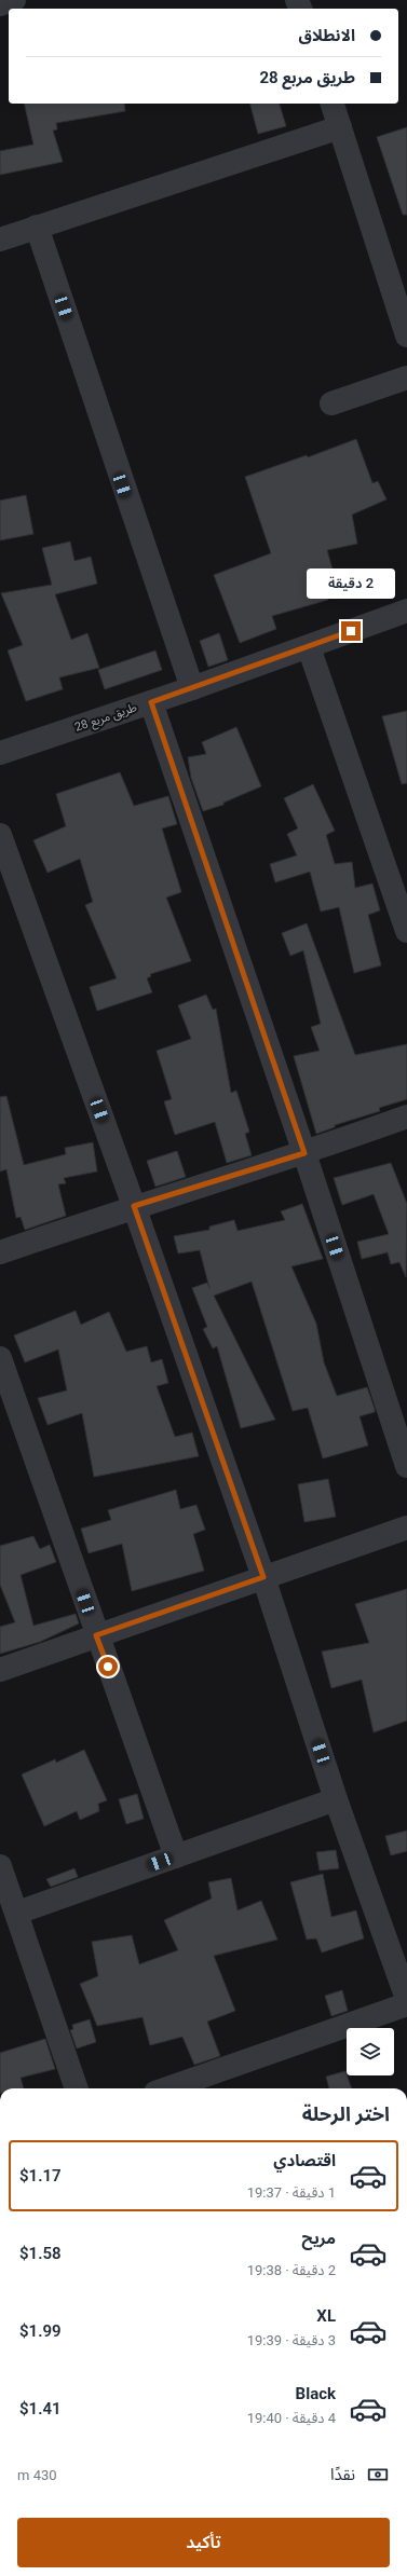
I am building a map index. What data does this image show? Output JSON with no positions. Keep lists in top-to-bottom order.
{
  "streets": {
    "street": ["طريق مربع 28"]
  },
  "page": {
    "banner": ["الانطلاق", "طريق مربع 28"],
    "bubble": "2 دقيقة",
    "heading": "اختر الرحلة",
    "list": [
      {
        "name": "اقتصادي",
        "note": "1 دقيقة · 19:37",
        "value": "$1.17"
      },
      {
        "name": "مريح",
        "note": "2 دقيقة · 19:38",
        "value": "$1.58"
      },
      {
        "name": "XL",
        "note": "3 دقيقة · 19:39",
        "value": "$1.99"
      },
      {
        "name": "Black",
        "note": "4 دقيقة · 19:40",
        "value": "$1.41"
      }
    ],
    "pay": ["نقدًا", "430 m"],
    "buttons": "تأكيد"
  }
}
